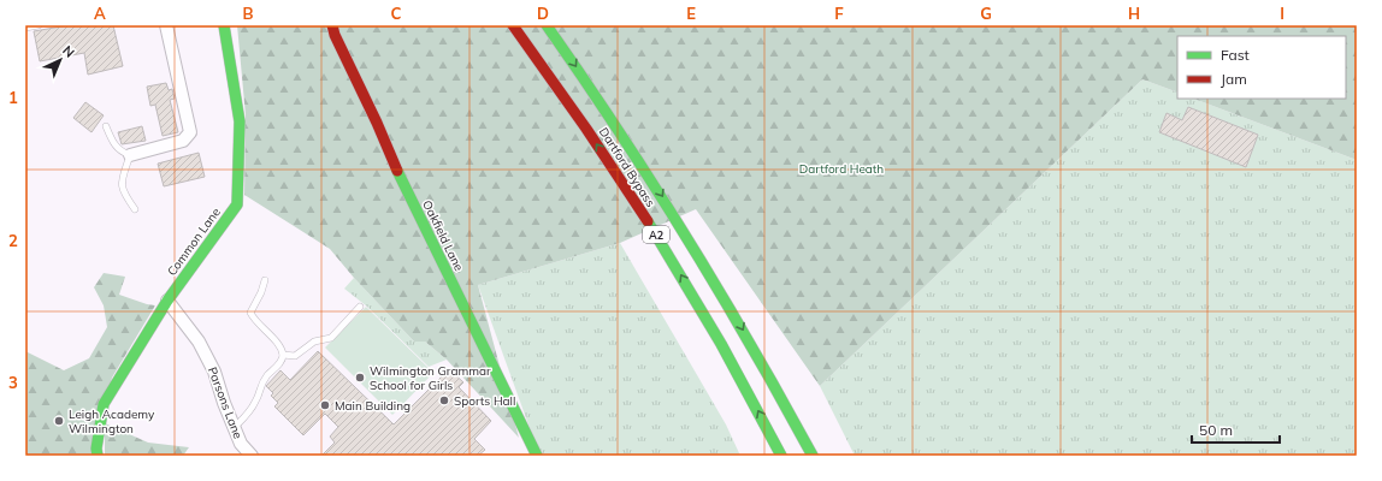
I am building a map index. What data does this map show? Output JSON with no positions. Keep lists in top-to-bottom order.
{
  "streets": {
    "main road": [
      "Dartford Bypass",
      "A2",
      "Oakfield Lane",
      "Common Lane"
    ],
    "street": ["Parsons Lane"]
  },
  "crossings": [
    ["Common Lane", "Parsons Lane"]
  ],
  "parks": ["Dartford Heath"],
  "places": [
    "Wilmington Grammar School for Girls",
    "Sports Hall",
    "Main Building",
    "Leigh Academy Wilmington"
  ],
  "legend": ["Fast", "Jam"],
  "scale_bar": "50 m",
  "north": "top right",
  "grid": {
    "columns": [
      "A",
      "B",
      "C",
      "D",
      "E",
      "F",
      "G",
      "H",
      "I"
    ],
    "rows": ["1", "2", "3"]
  }
}
